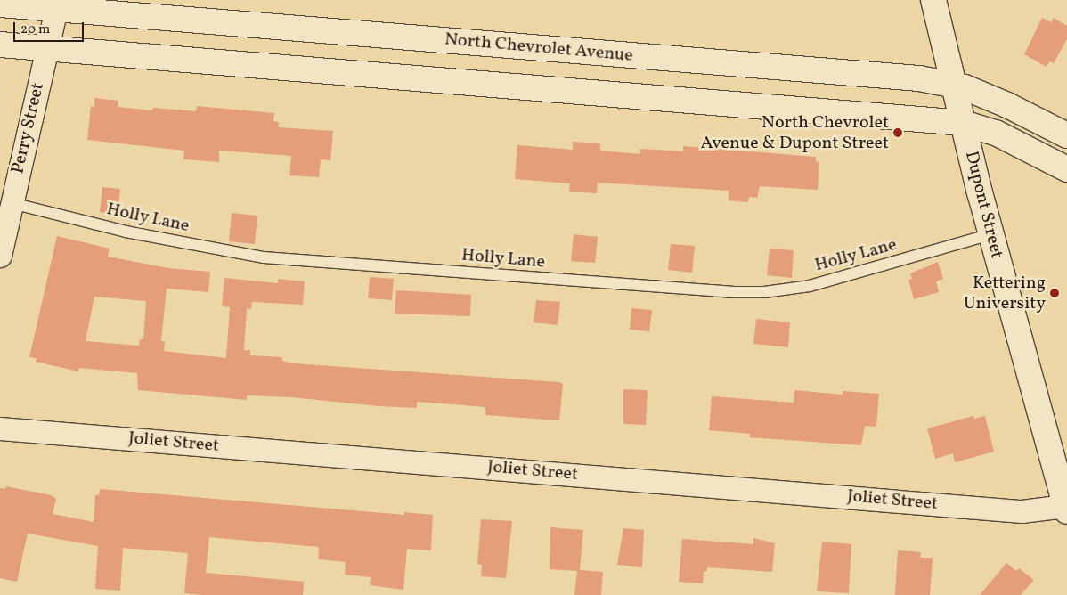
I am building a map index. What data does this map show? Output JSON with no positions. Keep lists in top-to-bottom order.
{
  "streets": {
    "street": [
      "North Chevrolet Avenue",
      "Perry Street",
      "Dupont Street",
      "Joliet Street"
    ],
    "lane": ["Holly Lane"]
  },
  "crossings": [
    ["North Chevrolet Avenue", "Perry Street"],
    ["North Chevrolet Avenue", "Dupont Street"],
    ["Perry Street", "Holly Lane"],
    ["Dupont Street", "Holly Lane"],
    ["Dupont Street", "Joliet Street"]
  ],
  "places": ["North Chevrolet Avenue & Dupont Street", "Kettering University"],
  "scale_bar": "20 m"
}
